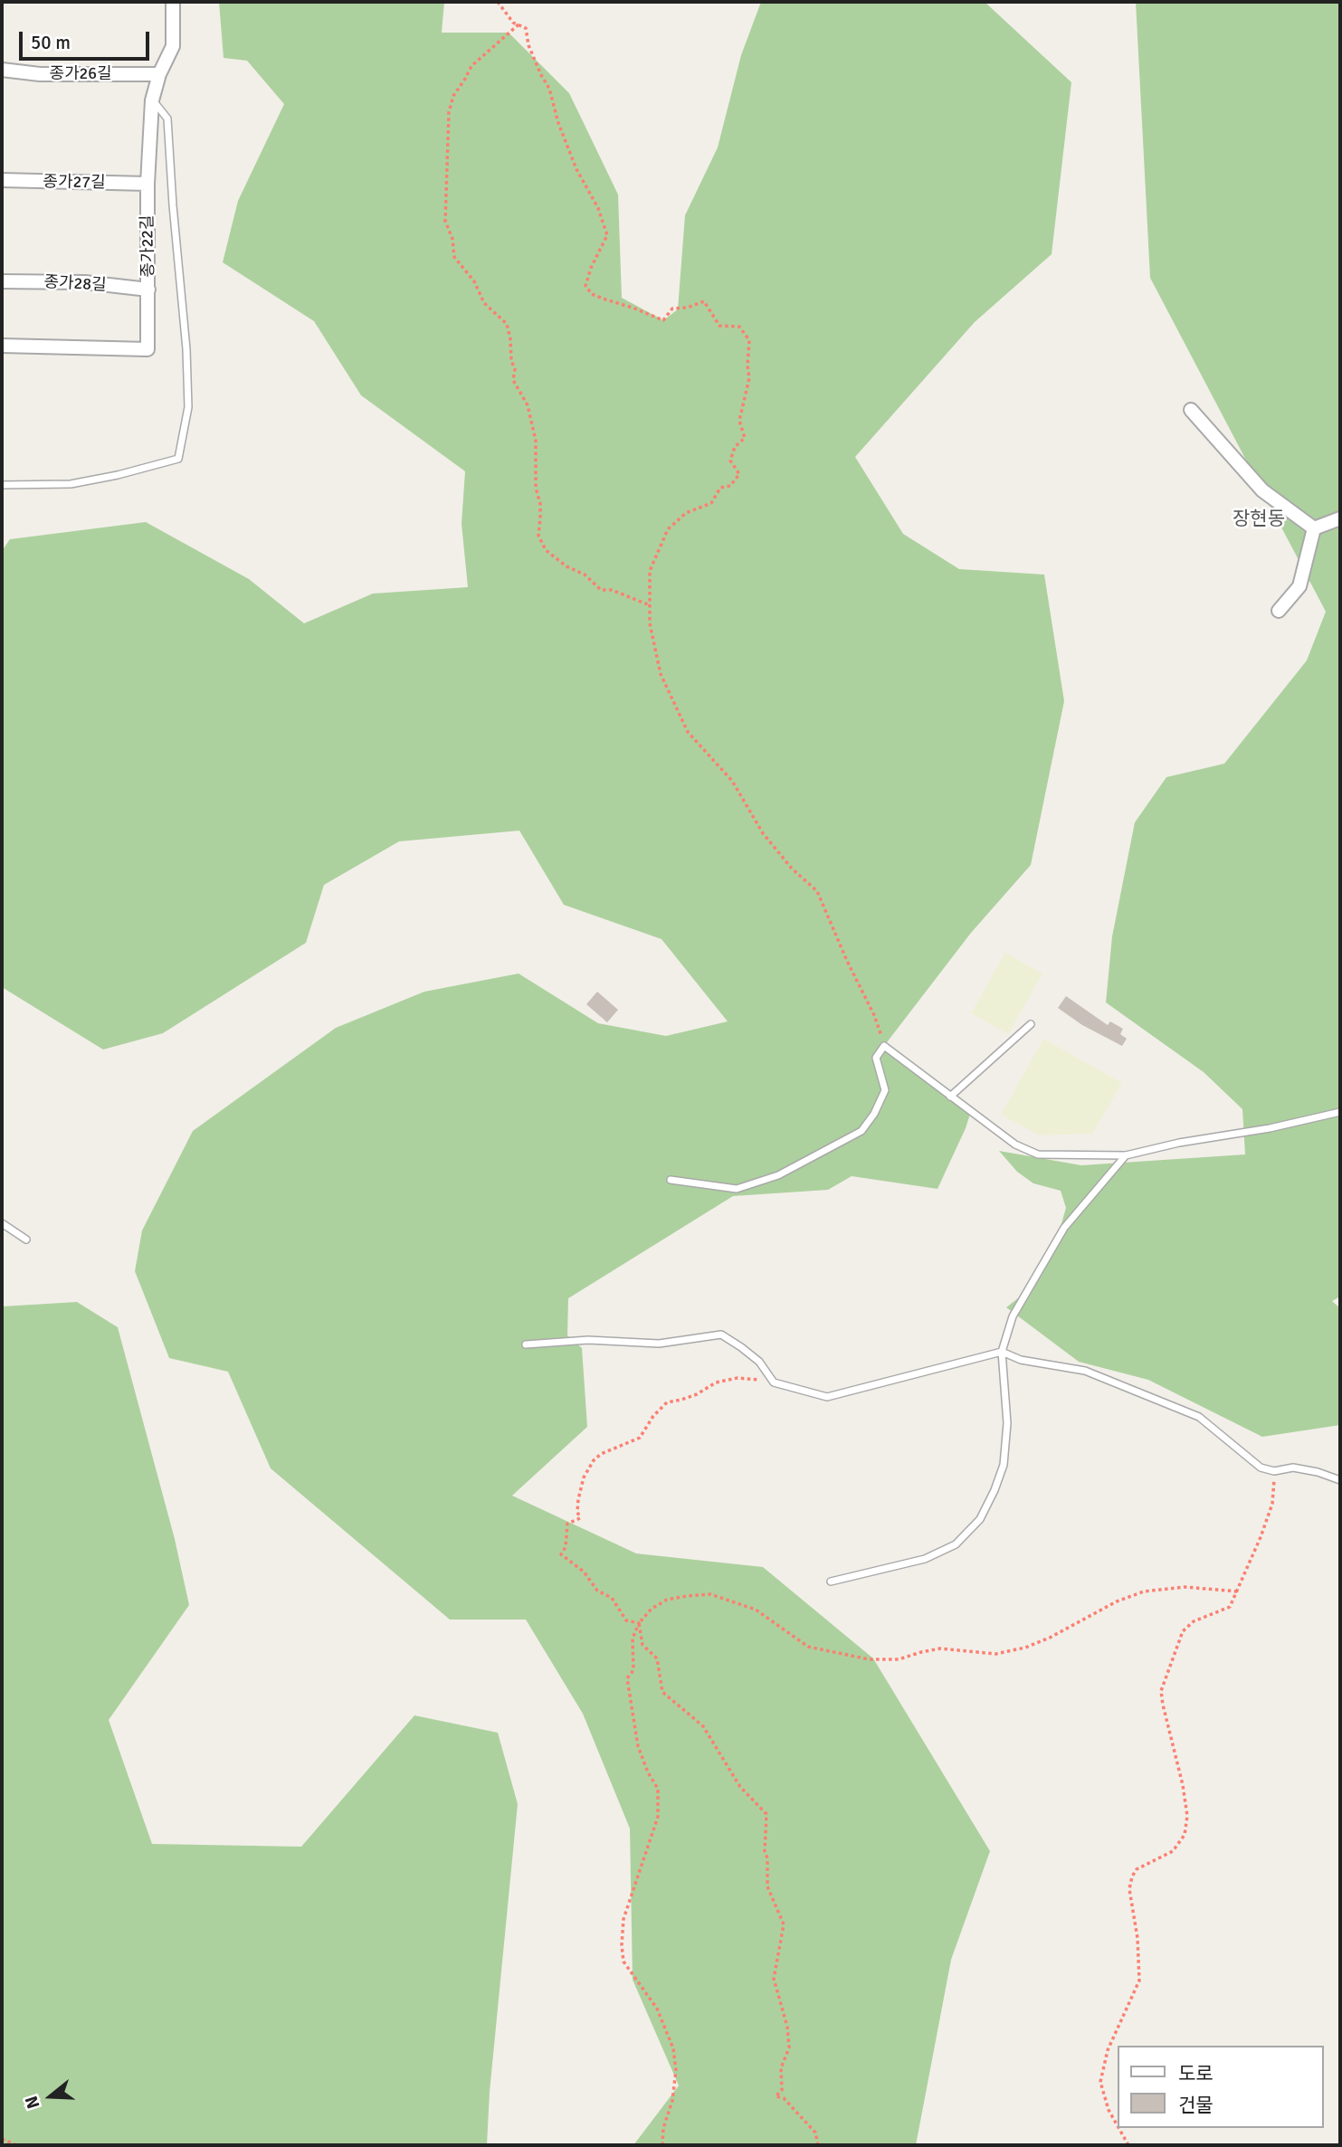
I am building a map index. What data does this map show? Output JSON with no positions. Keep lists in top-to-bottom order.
{
  "streets": {
    "street": [
      "종가26길",
      "종가27길",
      "종가22길",
      "종가28길"
    ]
  },
  "crossings": [
    ["종가26길", "종가22길"],
    ["종가27길", "종가22길"],
    ["종가22길", "종가28길"]
  ],
  "districts": ["장현동"],
  "legend": ["도로", "건물"],
  "scale_bar": "50 m",
  "north": "left"
}
